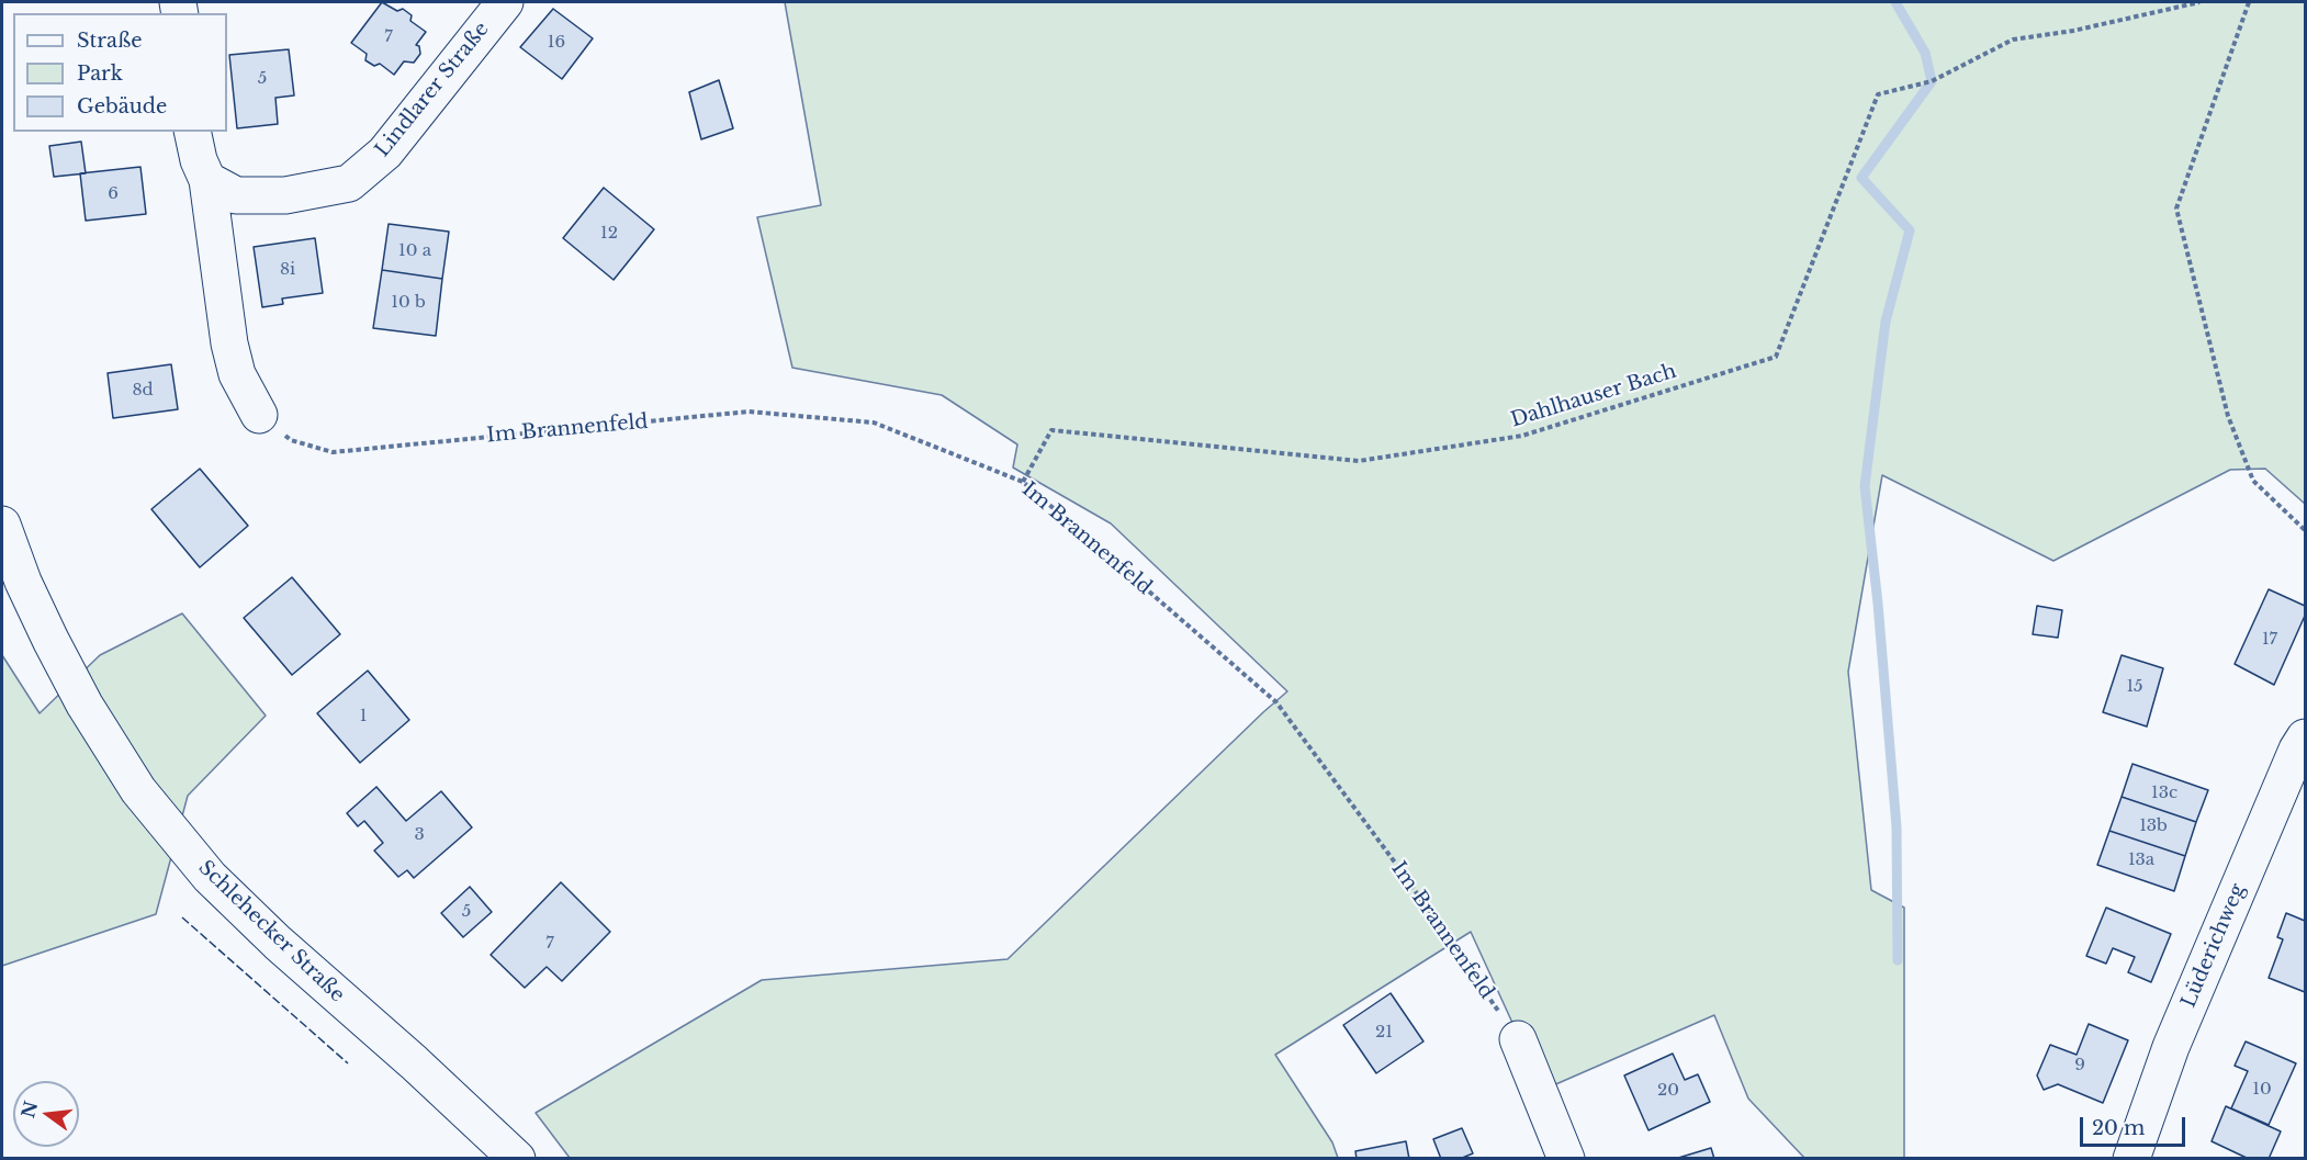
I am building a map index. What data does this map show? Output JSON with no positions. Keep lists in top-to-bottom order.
{
  "streets": {
    "street": ["Lindlarer Straße", "Schlehecker Straße", "Lüderichweg"],
    "path": ["Dahlhauser Bach", "Im Brannenfeld"]
  },
  "crossings": [
    ["Dahlhauser Bach", "Im Brannenfeld"]
  ],
  "house_numbers": [
    "7",
    "16",
    "5",
    "6",
    "12",
    "10 a",
    "8i",
    "10 b",
    "8d",
    "17",
    "15",
    "1",
    "13c",
    "13b",
    "3",
    "13a",
    "5",
    "7",
    "21",
    "9",
    "10",
    "20"
  ],
  "legend": ["Straße", "Park", "Gebäude"],
  "scale_bar": "20 m",
  "north": "left"
}
